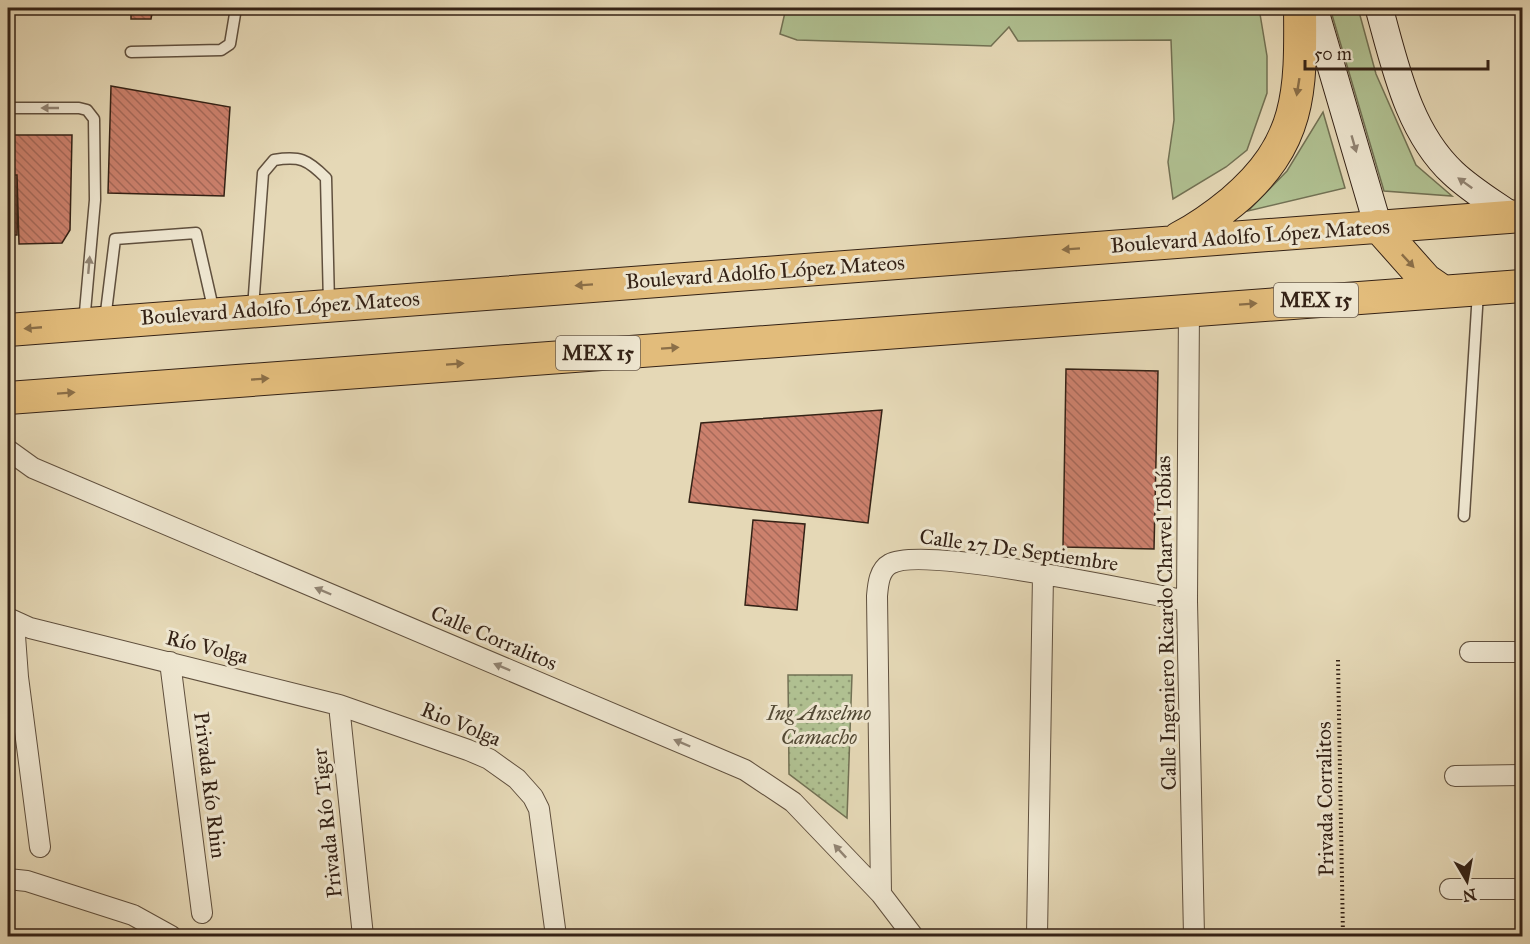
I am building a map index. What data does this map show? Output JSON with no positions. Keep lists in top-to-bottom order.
{
  "streets": {
    "main road": ["Boulevard Adolfo López Mateos", "MEX 15"],
    "street": [
      "Calle 27 De Septiembre",
      "Calle Ingeniero Ricardo Charvel Tobías",
      "Calle Corralitos",
      "Río Volga",
      "Rio Volga",
      "Privada Río Rhin",
      "Privada Río Tiger"
    ],
    "path": ["Privada Corralitos"]
  },
  "crossings": [
    ["MEX 15", "Calle Ingeniero Ricardo Charvel Tobías"],
    ["Calle 27 De Septiembre", "Calle Ingeniero Ricardo Charvel Tobías"],
    ["Calle 27 De Septiembre", "Calle Corralitos"],
    ["Río Volga", "Rio Volga"],
    ["Río Volga", "Privada Río Rhin"],
    ["Río Volga", "Privada Río Tiger"]
  ],
  "one_way": ["Calle Corralitos"],
  "parks": ["Ing Anselmo Camacho"],
  "scale_bar": "50 m",
  "north": "bottom"
}
